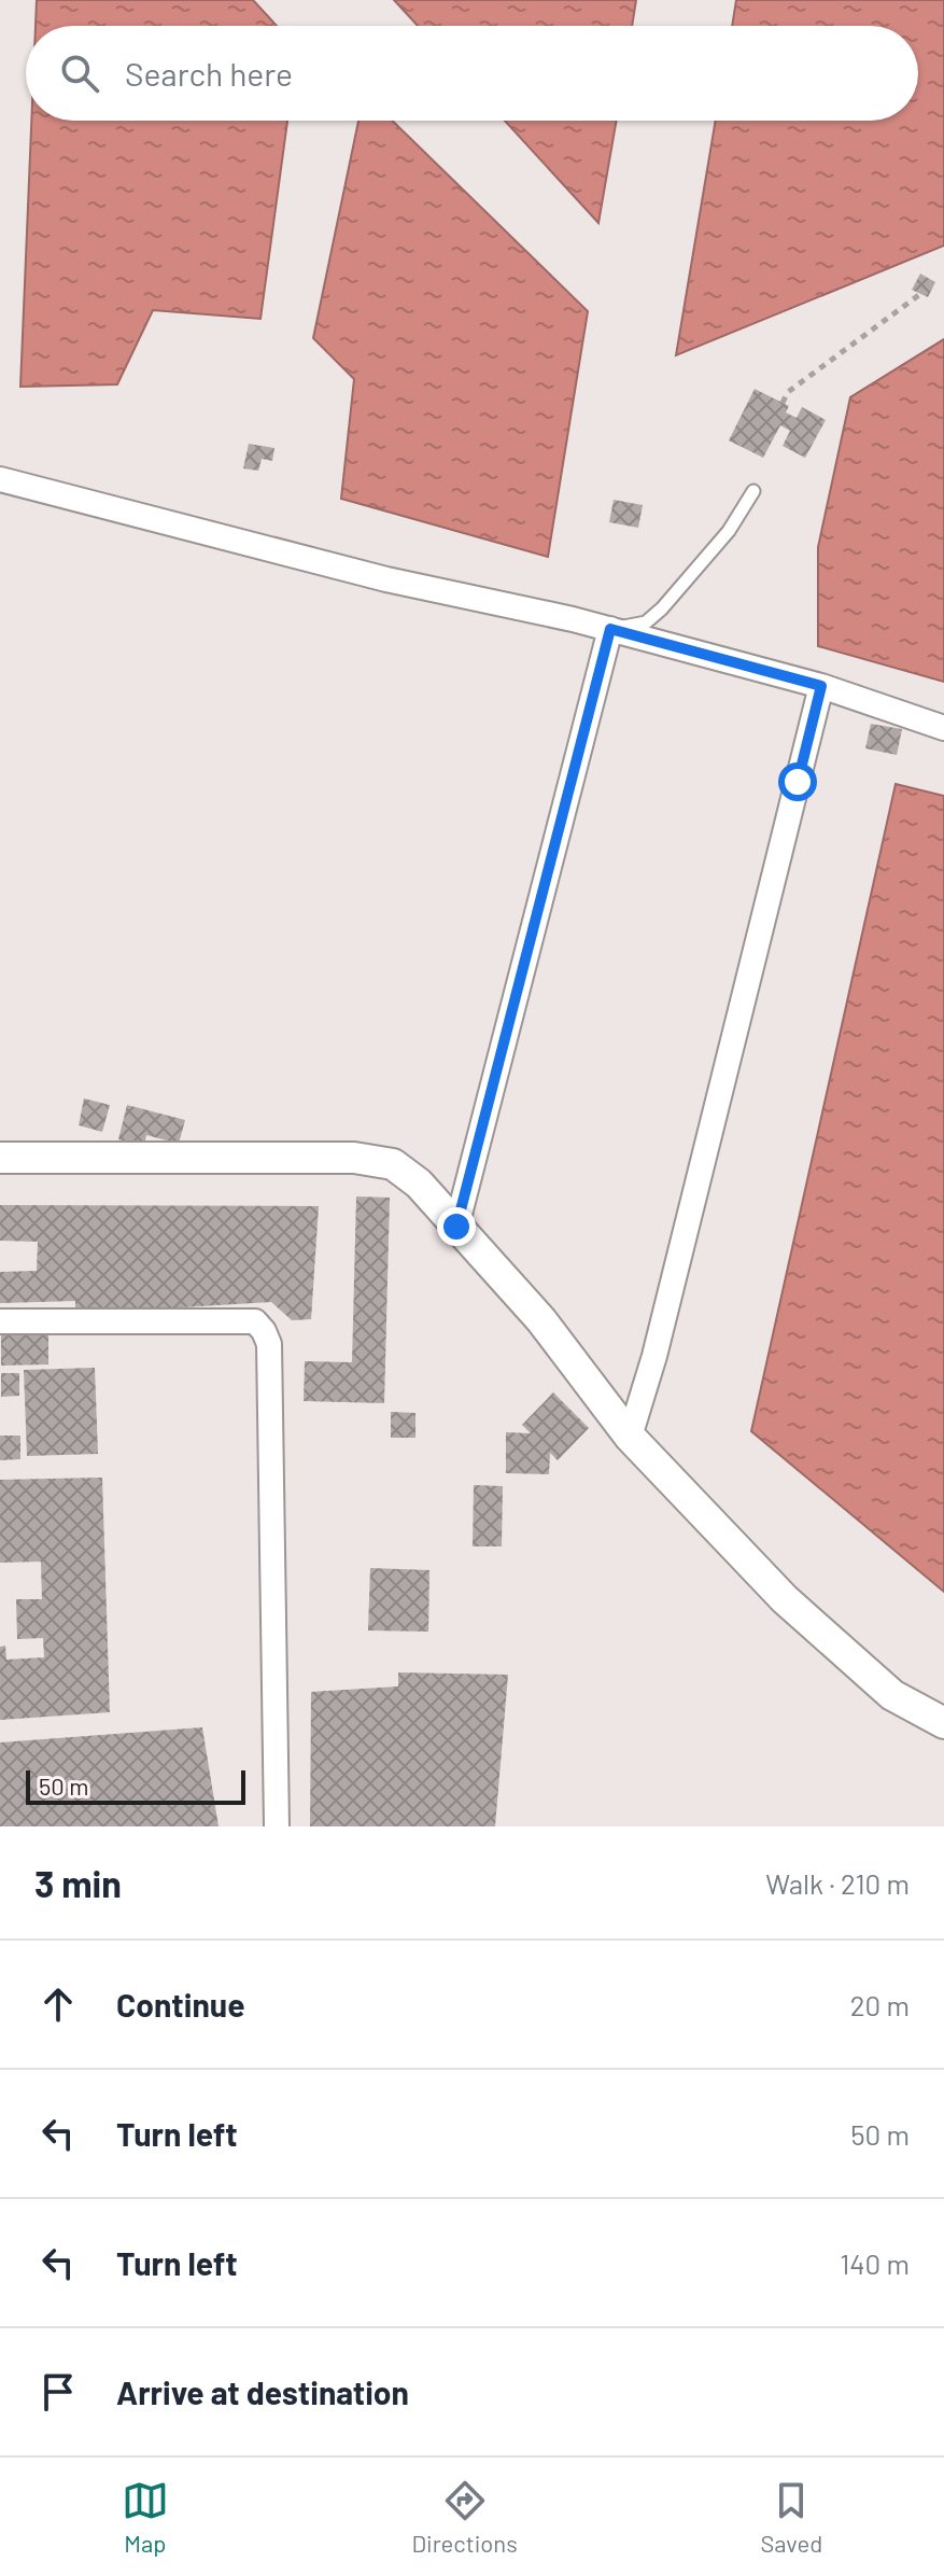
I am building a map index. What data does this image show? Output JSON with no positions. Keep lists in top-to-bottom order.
{
  "scale_bar": "50 m",
  "page": {
    "search": "Search here",
    "scale": "50 m",
    "heading": ["3 min", "Walk · 210 m"],
    "list": [
      ["Continue", "20 m"],
      ["Turn left", "50 m"],
      ["Turn left", "140 m"],
      "Arrive at destination"
    ],
    "nav": ["Map", "Directions", "Saved"]
  }
}
